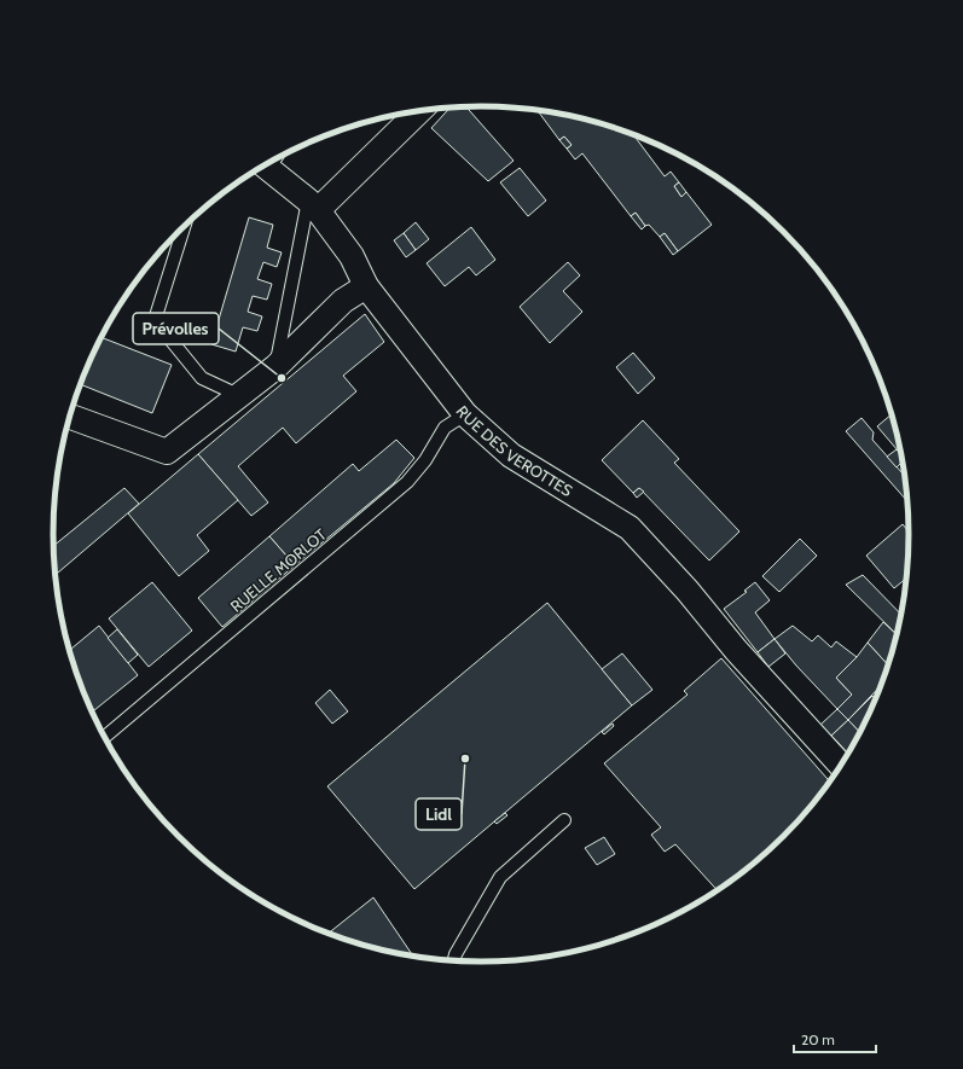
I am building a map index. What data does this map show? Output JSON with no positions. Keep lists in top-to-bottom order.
{
  "streets": {
    "street": ["RUE DES VEROTTES"],
    "lane": ["RUELLE MORLOT"]
  },
  "crossings": [
    ["RUE DES VEROTTES", "RUELLE MORLOT"]
  ],
  "places": ["Prévolles", "Lidl"],
  "scale_bar": "20 m"
}
